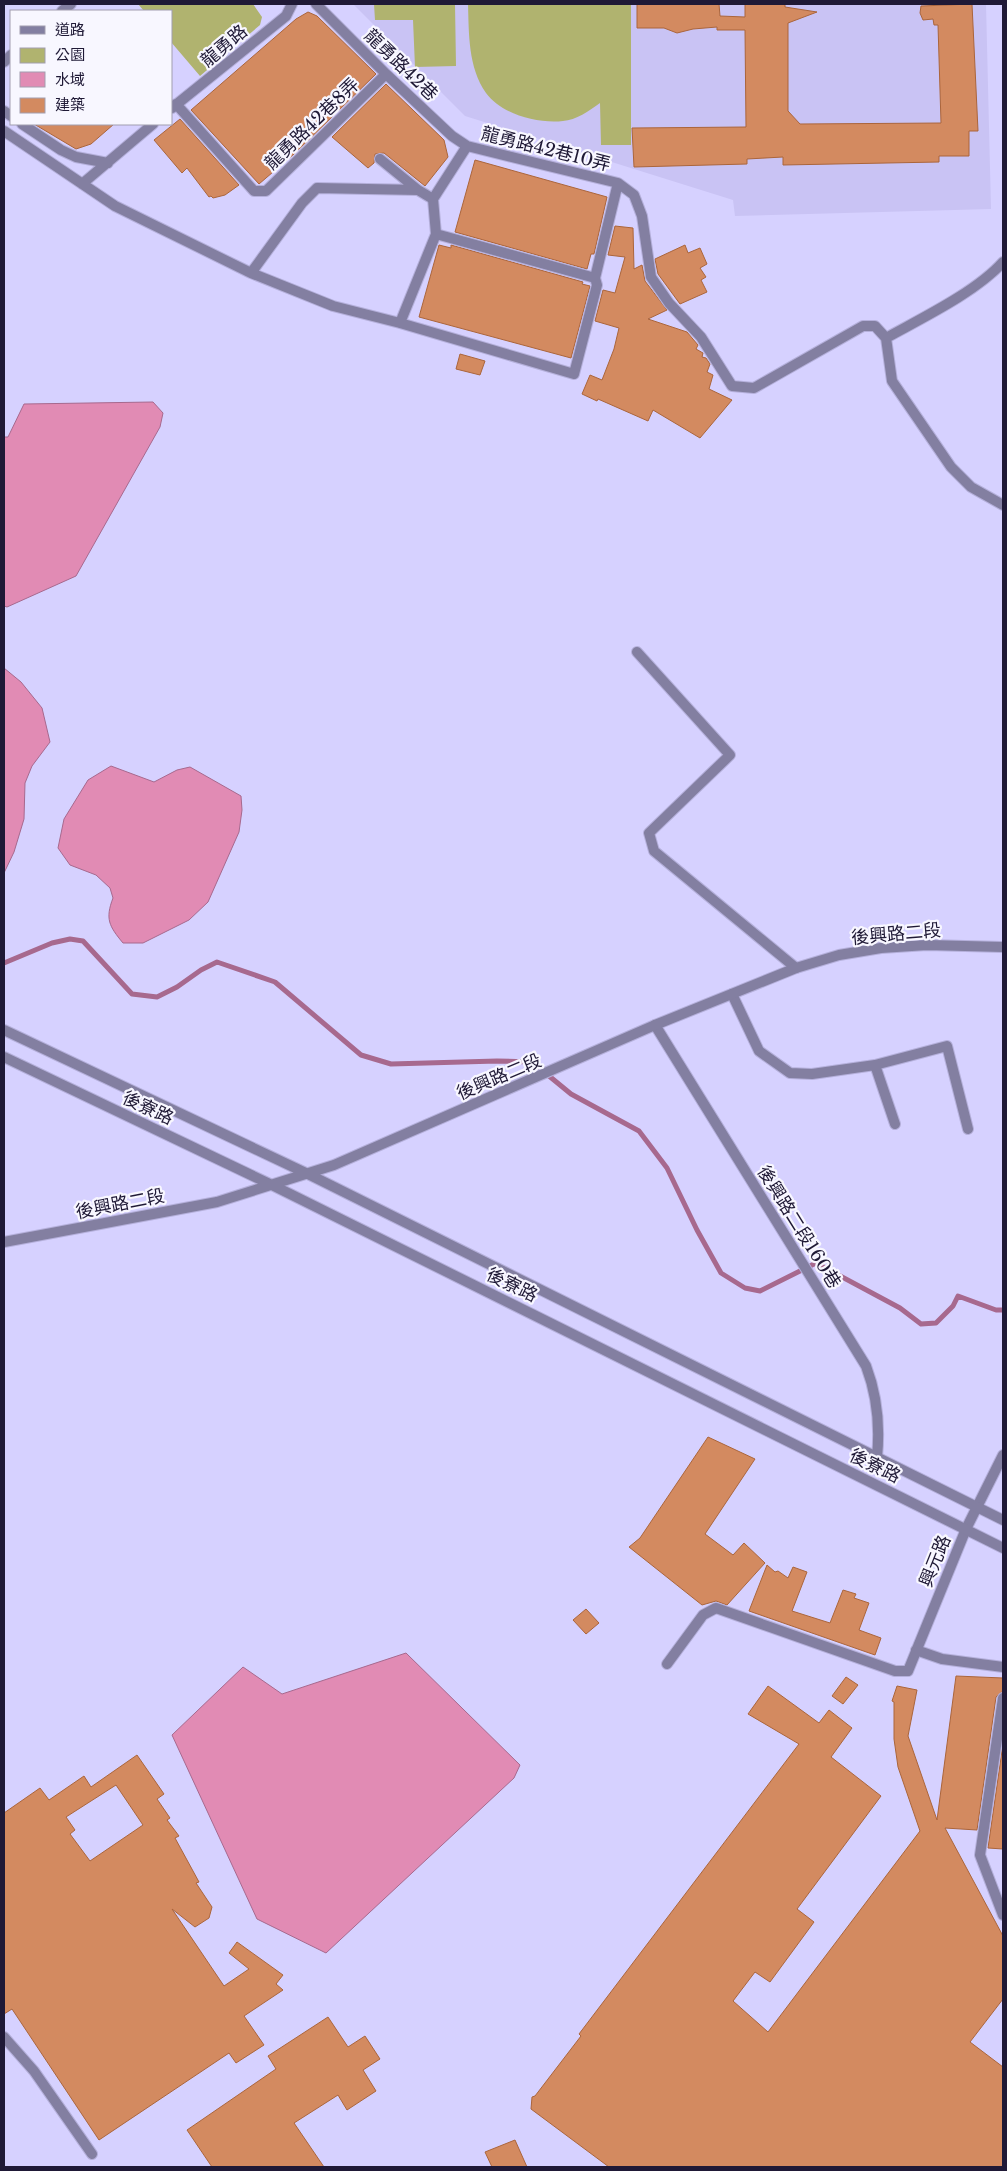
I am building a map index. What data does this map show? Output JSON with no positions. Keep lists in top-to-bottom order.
{
  "streets": {
    "street": [
      "龍勇路",
      "龍勇路42巷",
      "龍勇路42巷8弄",
      "龍勇路42巷10弄",
      "後興路二段",
      "後寮路",
      "後興路二段160巷",
      "興元路"
    ]
  },
  "crossings": [
    ["龍勇路", "龍勇路42巷8弄"],
    ["龍勇路42巷", "龍勇路42巷8弄"],
    ["龍勇路42巷", "龍勇路42巷10弄"],
    ["後興路二段", "後寮路"],
    ["後興路二段", "後興路二段160巷"],
    ["後寮路", "後興路二段160巷"],
    ["後寮路", "興元路"]
  ],
  "legend": [
    "道路",
    "公園",
    "水域",
    "建築"
  ]
}
